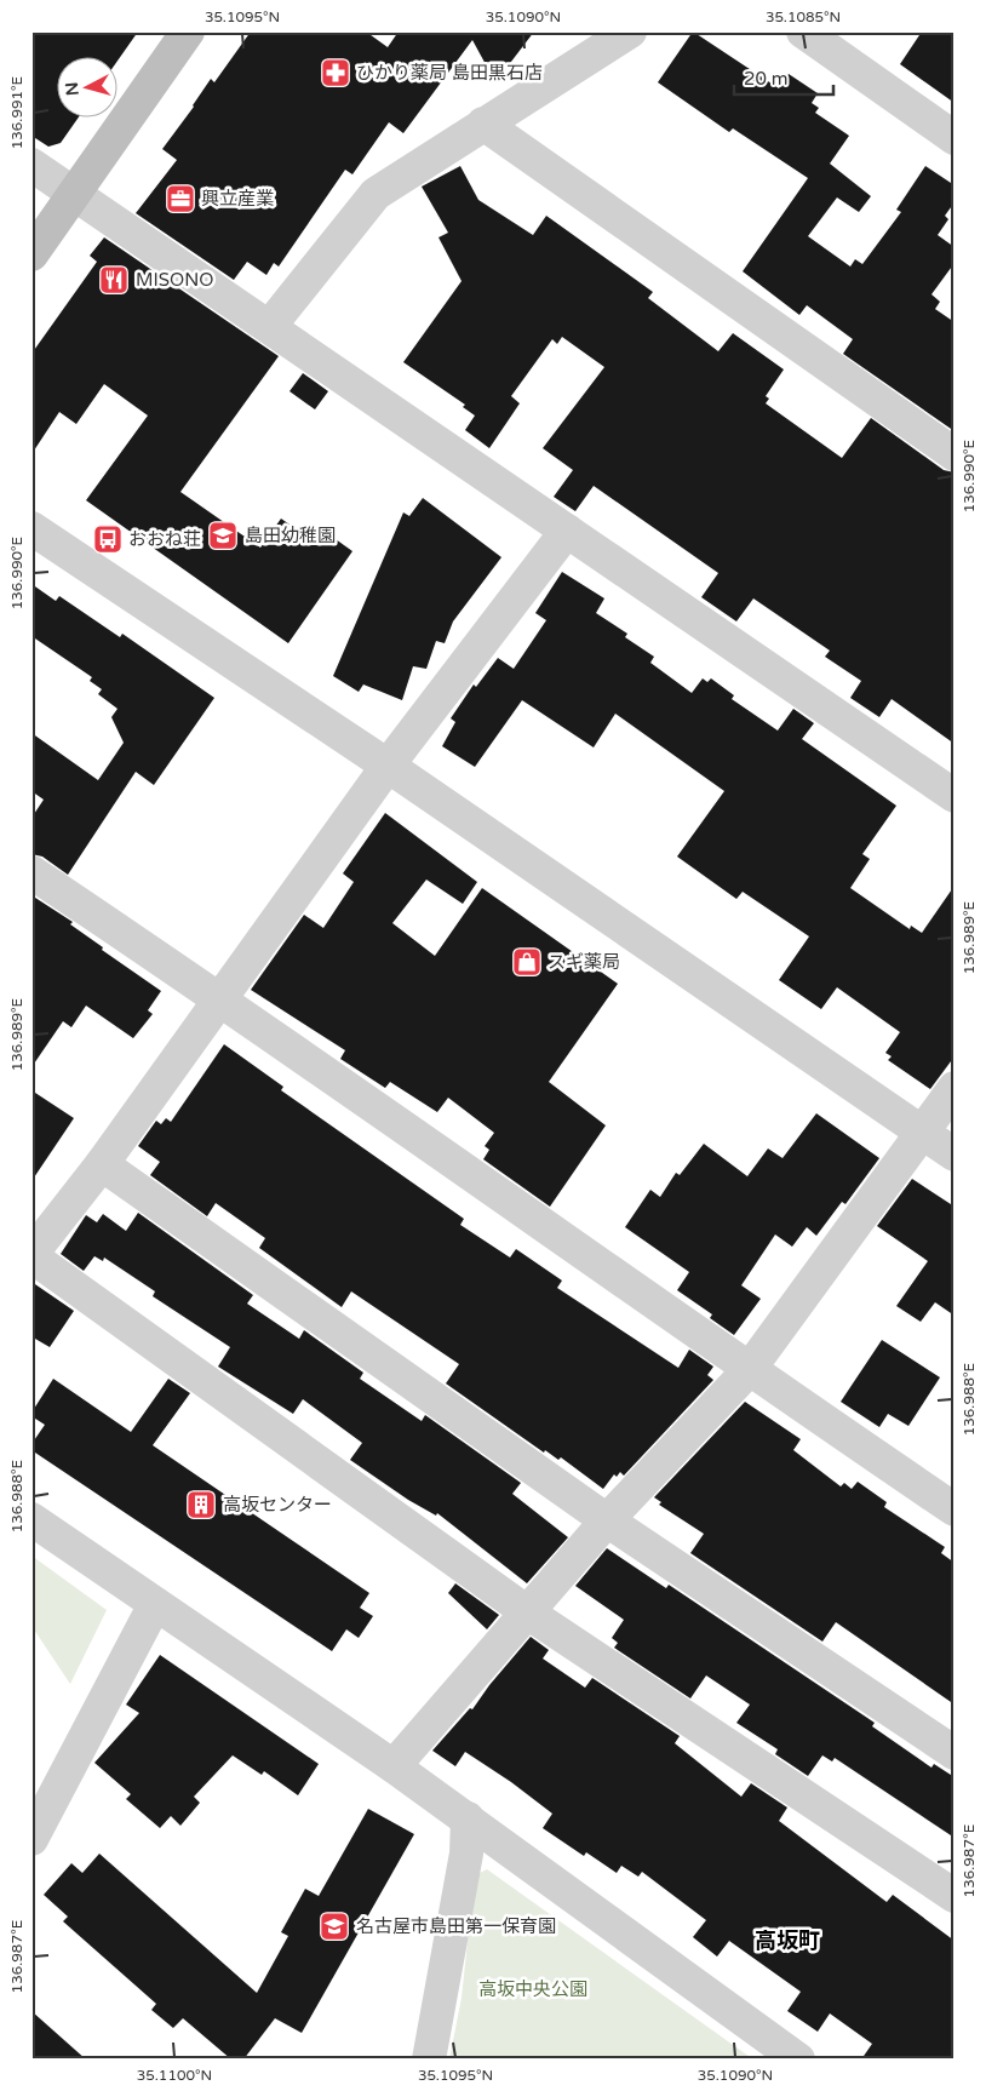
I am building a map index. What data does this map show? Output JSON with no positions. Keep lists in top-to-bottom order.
{
  "districts": ["高坂町"],
  "parks": ["高坂中央公園"],
  "places": {
    "pharmacy": ["ひかり薬局 島田黒石店"],
    "office": ["興立産業"],
    "restaurant": ["MISONO"],
    "school or university": ["島田幼稚園", "名古屋市島田第一保育園"],
    "bus stop": ["おおね荘"],
    "shop": ["スギ薬局"],
    "building": ["高坂センター"]
  },
  "scale_bar": "20 m",
  "north": "left",
  "coordinates": [
    "35.1095°N",
    "35.1090°N",
    "35.1085°N",
    "136.991°E",
    "136.990°E",
    "136.989°E",
    "136.988°E",
    "136.987°E",
    "35.1100°N"
  ]
}
